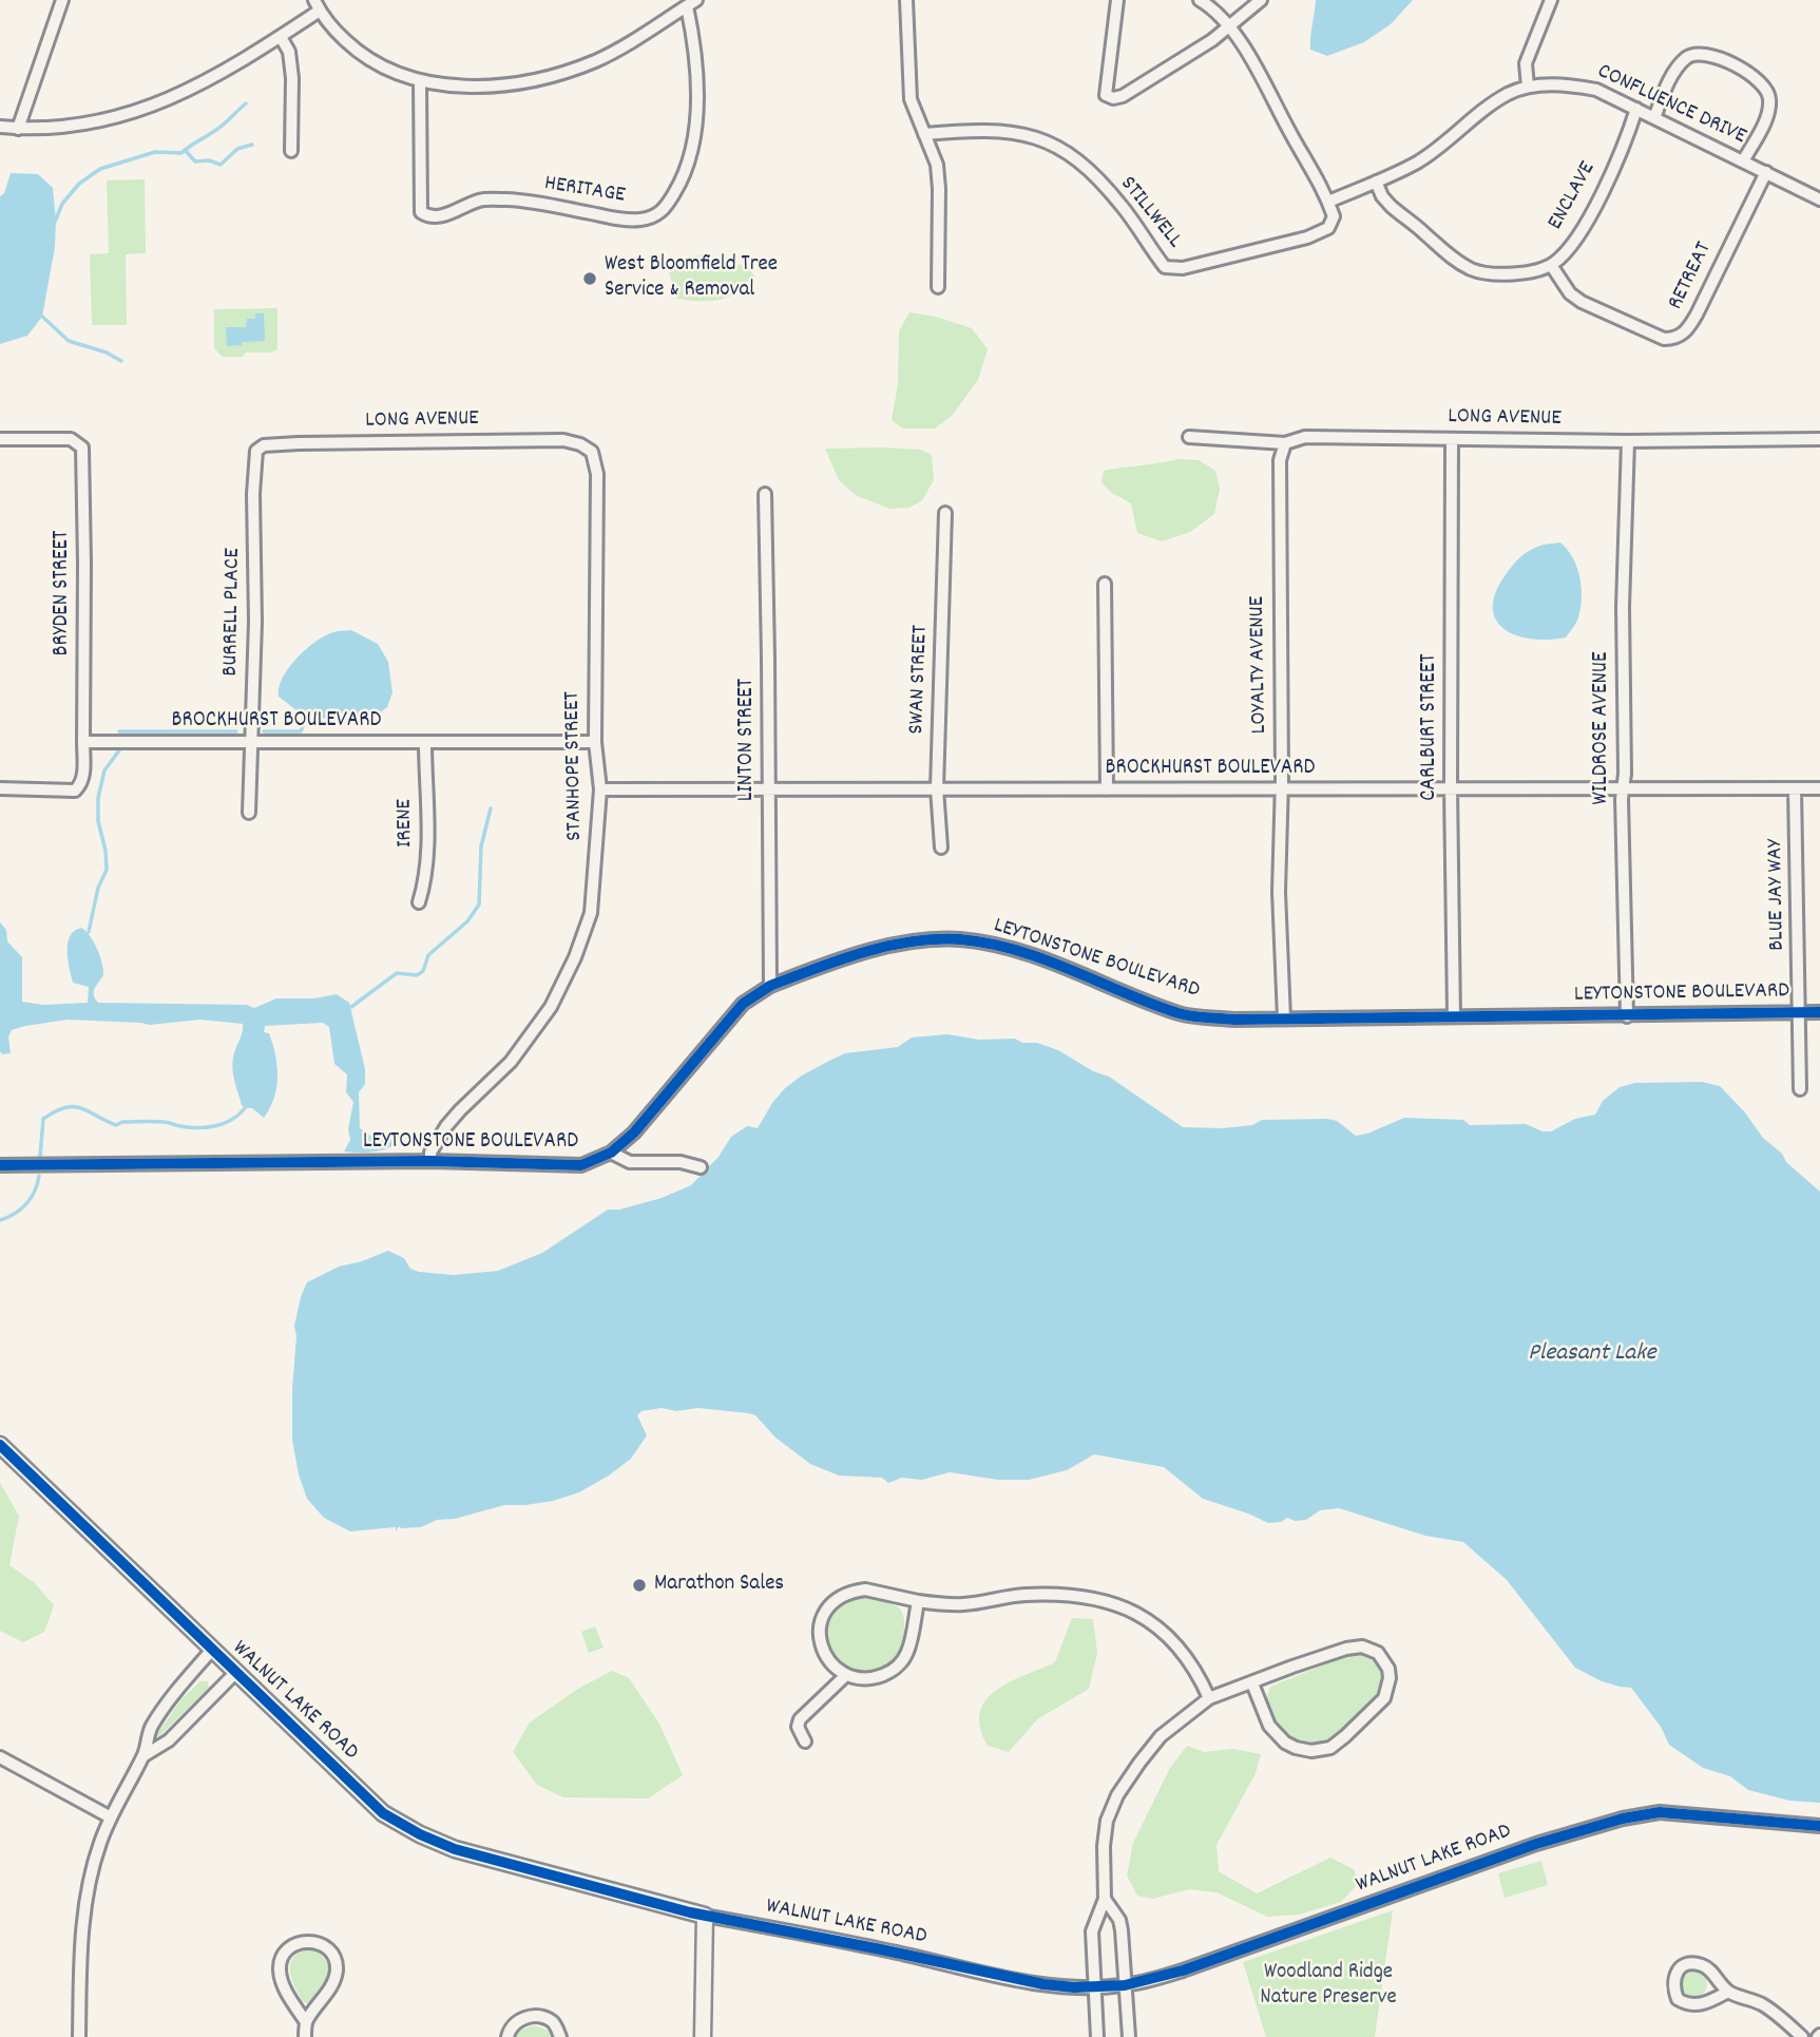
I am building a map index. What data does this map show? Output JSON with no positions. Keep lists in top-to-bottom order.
{
  "streets": {
    "street": [
      "CONFLUENCE DRIVE",
      "HERITAGE",
      "ENCLAVE",
      "STILLWELL",
      "RETREAT",
      "LONG AVENUE",
      "BRYDEN STREET",
      "BURRELL PLACE",
      "LOYALTY AVENUE",
      "SWAN STREET",
      "BROCKHURST BOULEVARD",
      "CARLBURT STREET",
      "WILDROSE AVENUE",
      "LINTON STREET",
      "STANHOPE STREET",
      "IRENE",
      "BLUE JAY WAY",
      "LEYTONSTONE BOULEVARD",
      "WALNUT LAKE ROAD"
    ]
  },
  "crossings": [
    ["CONFLUENCE DRIVE", "ENCLAVE"],
    ["CONFLUENCE DRIVE", "STILLWELL"],
    ["CONFLUENCE DRIVE", "RETREAT"],
    ["ENCLAVE", "RETREAT"],
    ["LONG AVENUE", "BURRELL PLACE"],
    ["LONG AVENUE", "LOYALTY AVENUE"],
    ["LONG AVENUE", "CARLBURT STREET"],
    ["LONG AVENUE", "WILDROSE AVENUE"],
    ["LONG AVENUE", "STANHOPE STREET"],
    ["BRYDEN STREET", "BROCKHURST BOULEVARD"],
    ["BURRELL PLACE", "BROCKHURST BOULEVARD"],
    ["LOYALTY AVENUE", "BROCKHURST BOULEVARD"],
    ["LOYALTY AVENUE", "LEYTONSTONE BOULEVARD"],
    ["SWAN STREET", "BROCKHURST BOULEVARD"],
    ["BROCKHURST BOULEVARD", "CARLBURT STREET"],
    ["BROCKHURST BOULEVARD", "WILDROSE AVENUE"],
    ["BROCKHURST BOULEVARD", "LINTON STREET"],
    ["BROCKHURST BOULEVARD", "STANHOPE STREET"],
    ["BROCKHURST BOULEVARD", "IRENE"],
    ["BROCKHURST BOULEVARD", "BLUE JAY WAY"],
    ["CARLBURT STREET", "LEYTONSTONE BOULEVARD"],
    ["WILDROSE AVENUE", "LEYTONSTONE BOULEVARD"],
    ["LINTON STREET", "LEYTONSTONE BOULEVARD"],
    ["STANHOPE STREET", "LEYTONSTONE BOULEVARD"],
    ["BLUE JAY WAY", "LEYTONSTONE BOULEVARD"]
  ],
  "water": ["Pleasant Lake"],
  "parks": ["Woodland Ridge Nature Preserve"],
  "places": ["West Bloomfield Tree Service & Removal", "Marathon Sales"]
}
